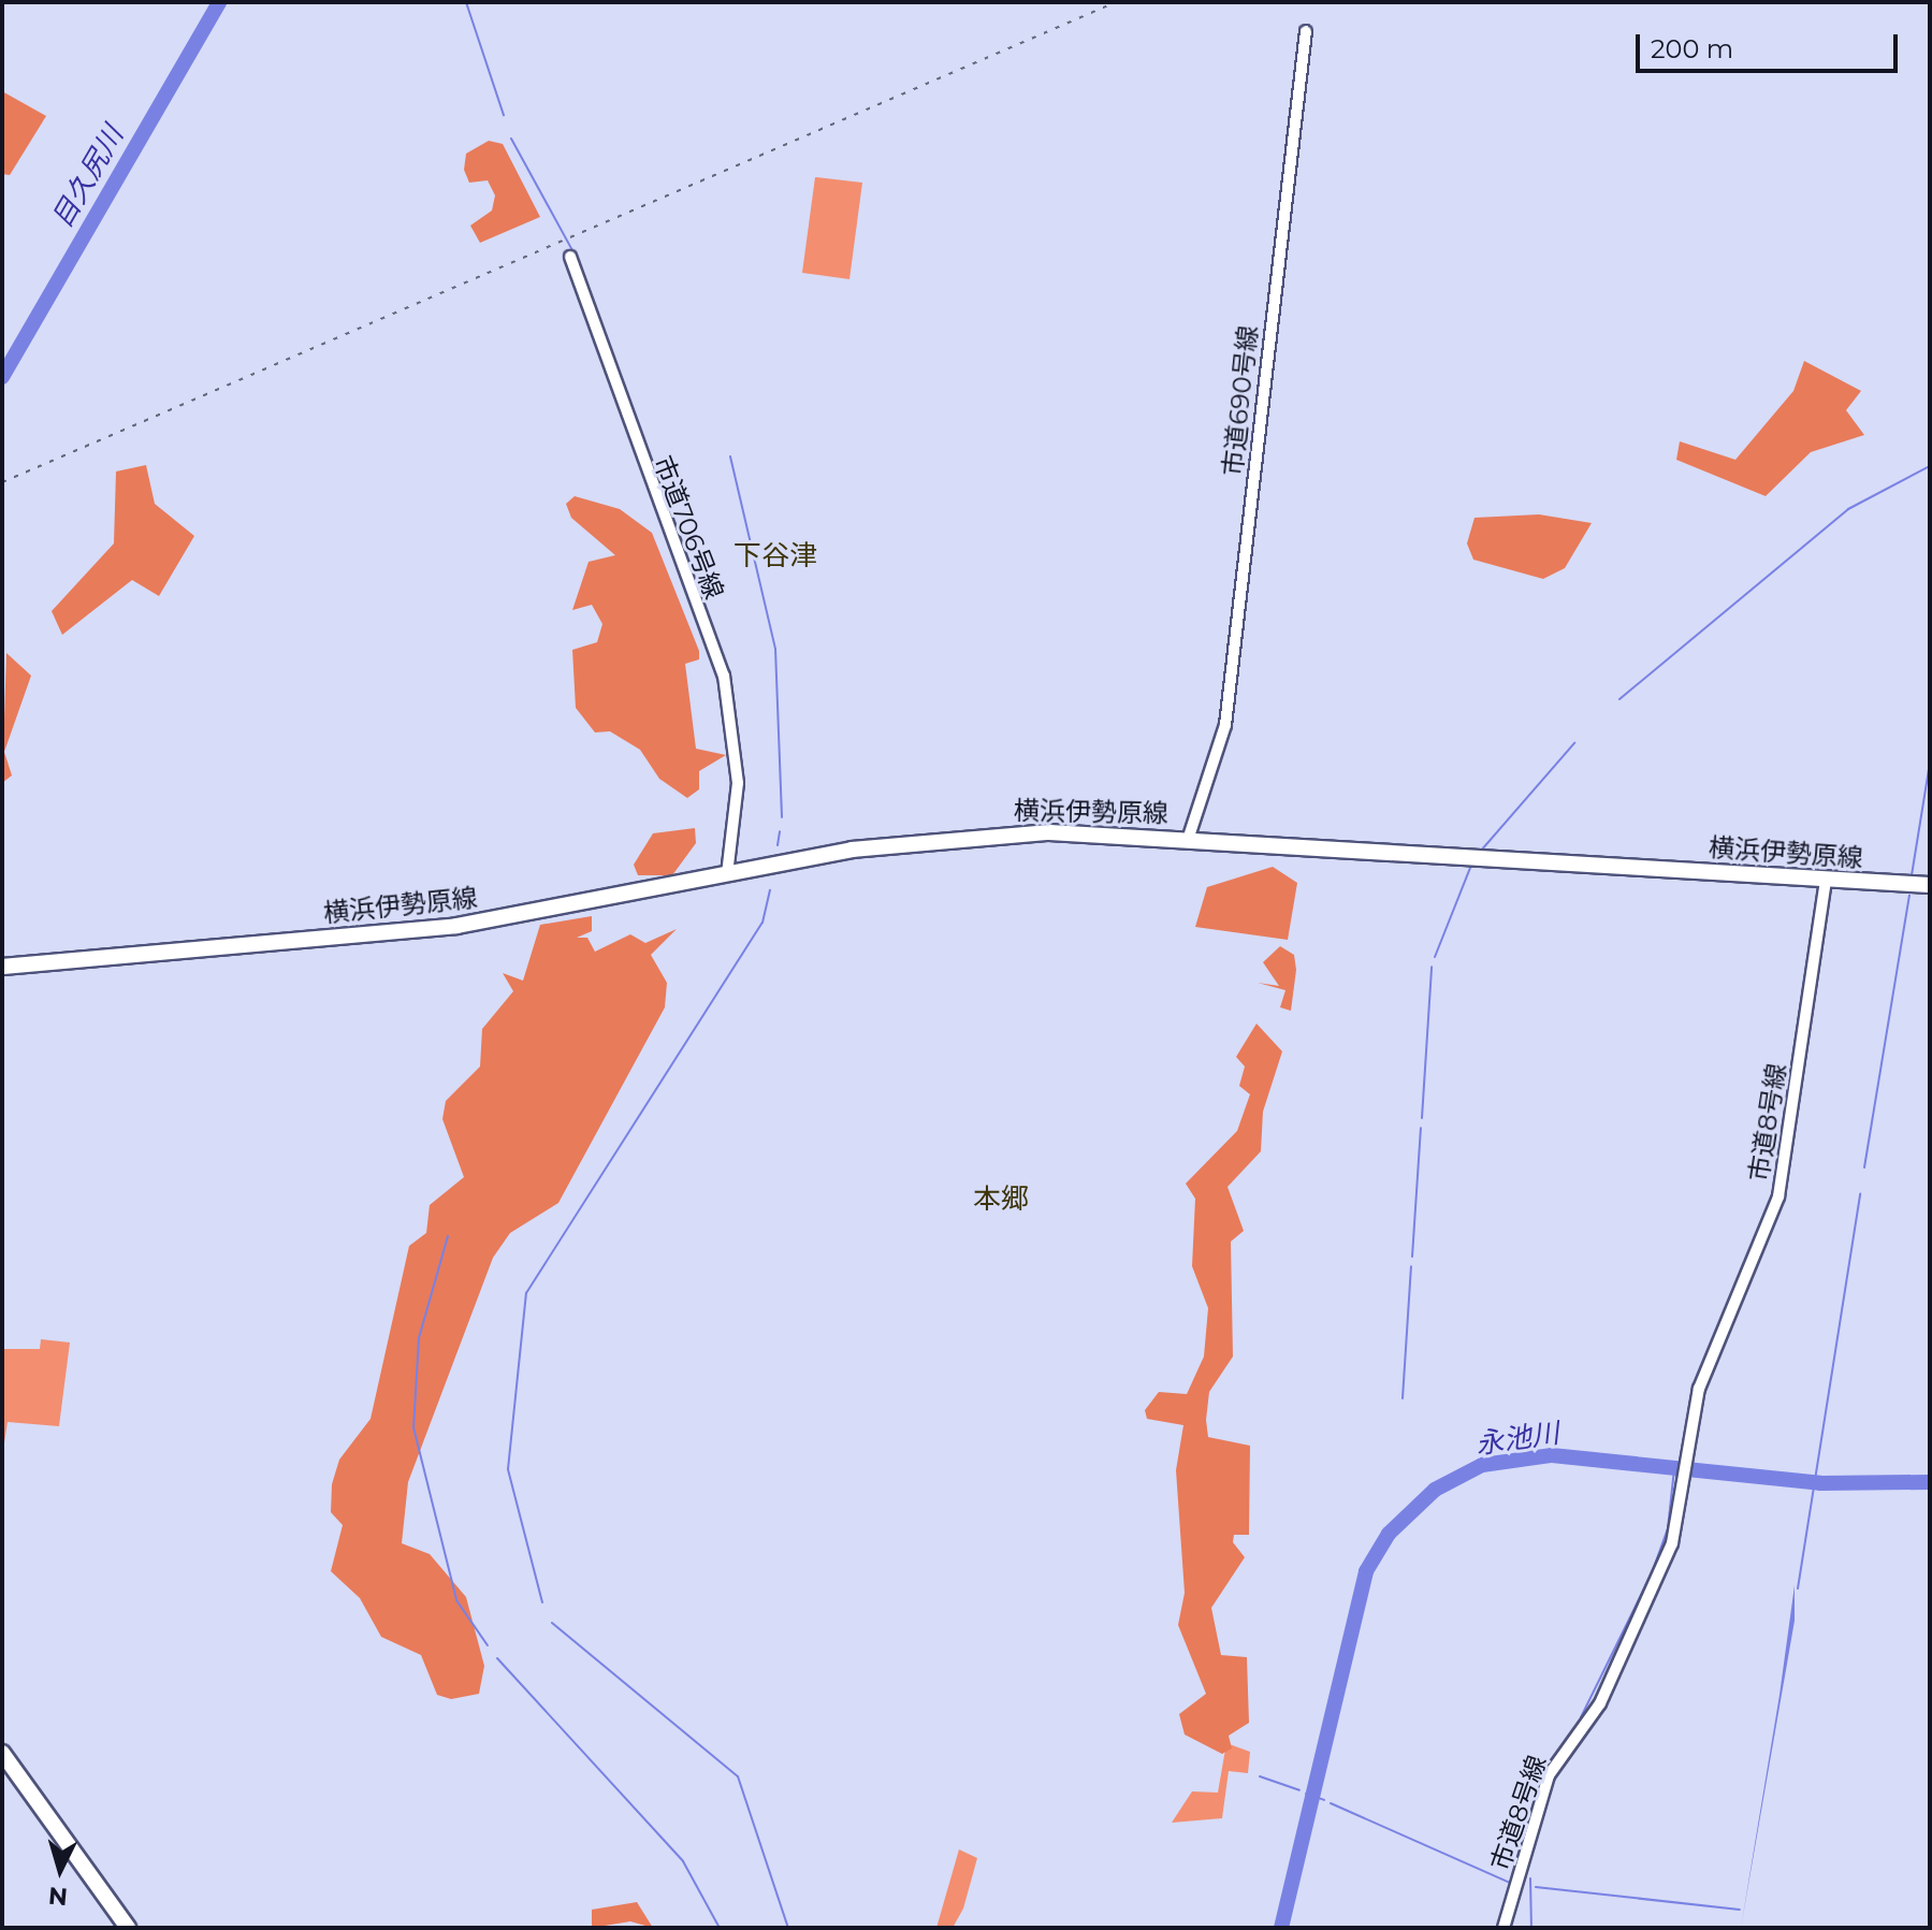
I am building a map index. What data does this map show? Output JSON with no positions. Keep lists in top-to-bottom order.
{
  "streets": {
    "main road": ["横浜伊勢原線"],
    "street": ["市道690号線", "市道706号線", "市道8号線"]
  },
  "crossings": [
    ["市道690号線", "横浜伊勢原線"],
    ["市道706号線", "横浜伊勢原線"],
    ["横浜伊勢原線", "市道8号線"]
  ],
  "districts": ["下谷津", "本郷"],
  "water": ["目久尻川", "永池川"],
  "scale_bar": "200 m",
  "north": "bottom"
}
